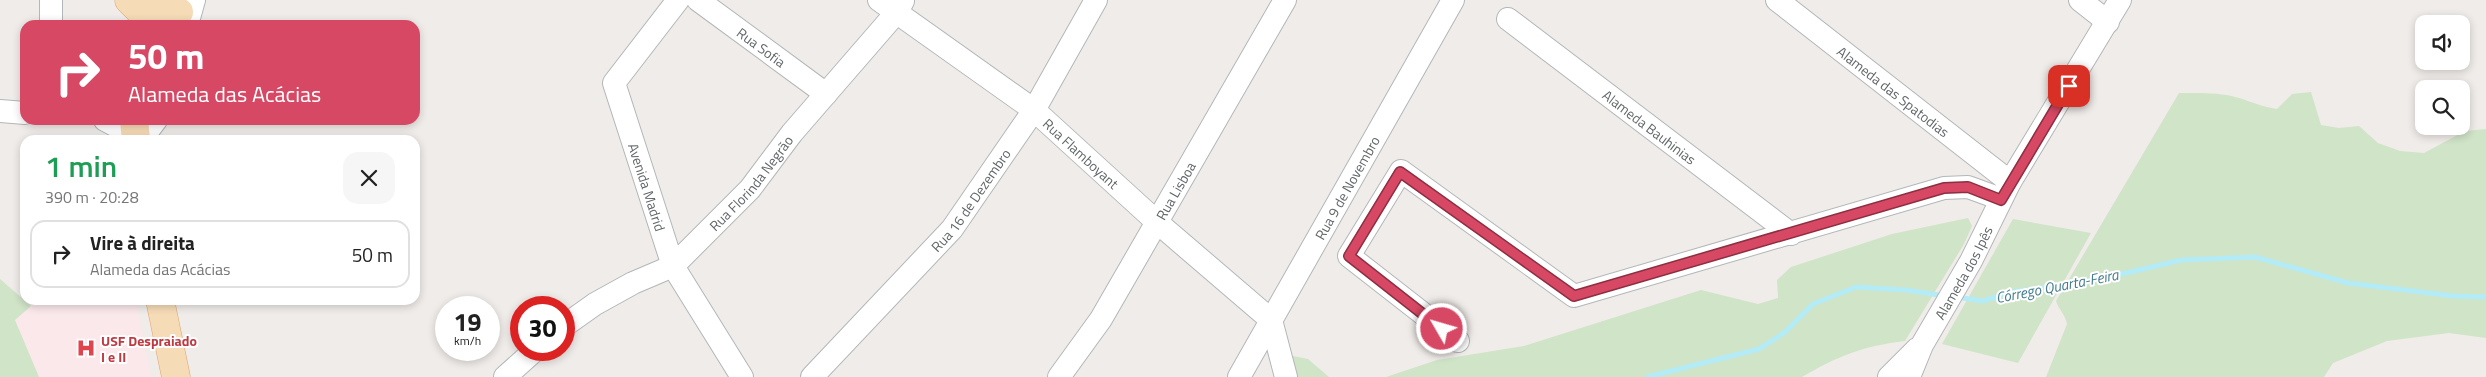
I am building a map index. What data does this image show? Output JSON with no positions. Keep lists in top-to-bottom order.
{
  "streets": {
    "street": [
      "Rua Sofia",
      "Alameda das Spatodias",
      "Alameda Bauhinias",
      "Rua Flamboyant",
      "Rua Florinda Negrão",
      "Avenida Madrid",
      "Rua 9 de Novembro",
      "Rua Lisboa",
      "Rua 16 de Dezembro",
      "Alameda dos Ipês"
    ]
  },
  "crossings": [
    ["Rua Sofia", "Rua Florinda Negrão"],
    ["Alameda das Spatodias", "Alameda dos Ipês"],
    ["Rua Flamboyant", "Rua Florinda Negrão"],
    ["Rua Flamboyant", "Rua 9 de Novembro"],
    ["Rua Flamboyant", "Rua Lisboa"],
    ["Rua Flamboyant", "Rua 16 de Dezembro"],
    ["Rua Florinda Negrão", "Avenida Madrid"]
  ],
  "water": ["Córrego Quarta-Feira"],
  "places": {
    "hospital": ["USF Despraiado I e II"]
  },
  "page": {
    "turn": ["50 m", "Alameda das Acácias"],
    "heading": ["1 min", "390 m · 20:28"],
    "list": [
      {
        "name": "Vire à direita",
        "note": "Alameda das Acácias",
        "value": "50 m"
      }
    ],
    "speed": "19 km/h",
    "limit": "30"
  }
}
